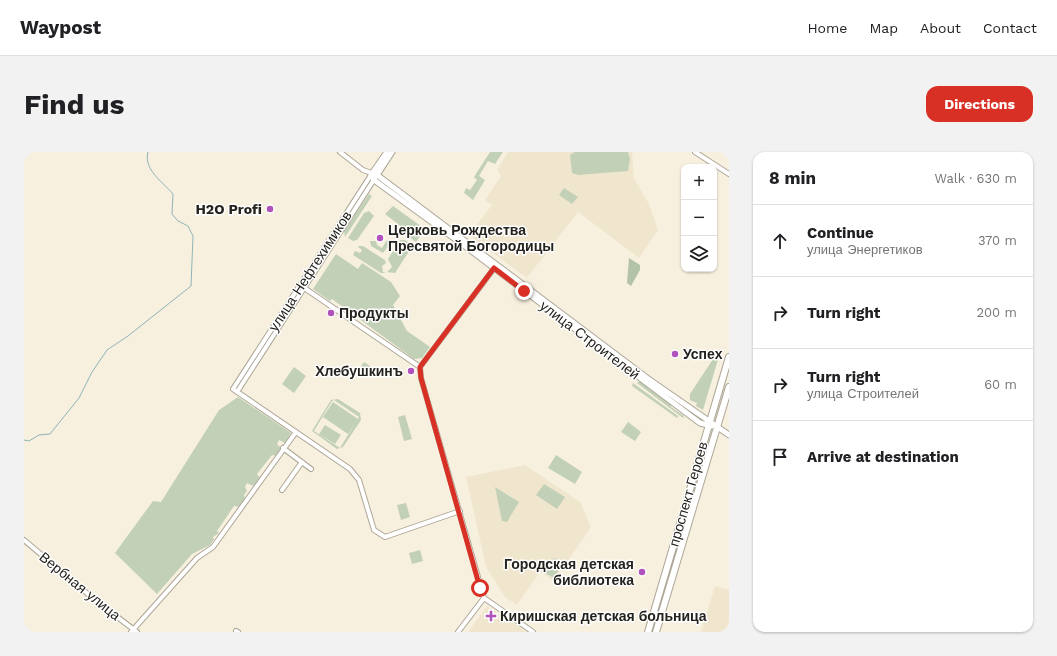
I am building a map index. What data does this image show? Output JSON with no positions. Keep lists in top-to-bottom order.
{
  "streets": {
    "main road": ["проспект Героев"],
    "street": ["улица Нефтехимиков", "улица Строителей", "Вербная улица"]
  },
  "crossings": [
    ["улица Нефтехимиков", "улица Строителей"],
    ["улица Строителей", "проспект Героев"]
  ],
  "places": {
    "other": [
      "H2O Profi",
      "Церковь Рождества Пресвятой Богородицы",
      "Продукты",
      "Успех",
      "Хлебушкинъ",
      "Городская детская библиотека"
    ],
    "health": ["Киришская детская больница"]
  },
  "page": {
    "header": "Waypost",
    "nav": [
      "Home",
      "Map",
      "About",
      "Contact"
    ],
    "buttons": "Directions",
    "title": "Find us",
    "heading": ["8 min", "Walk · 630 m"],
    "map_buttons": ["+", "−"],
    "list": [
      ["Continue", "улица Энергетиков", "370 m"],
      ["Turn right", "200 m"],
      ["Turn right", "улица Строителей", "60 m"],
      "Arrive at destination"
    ]
  }
}
